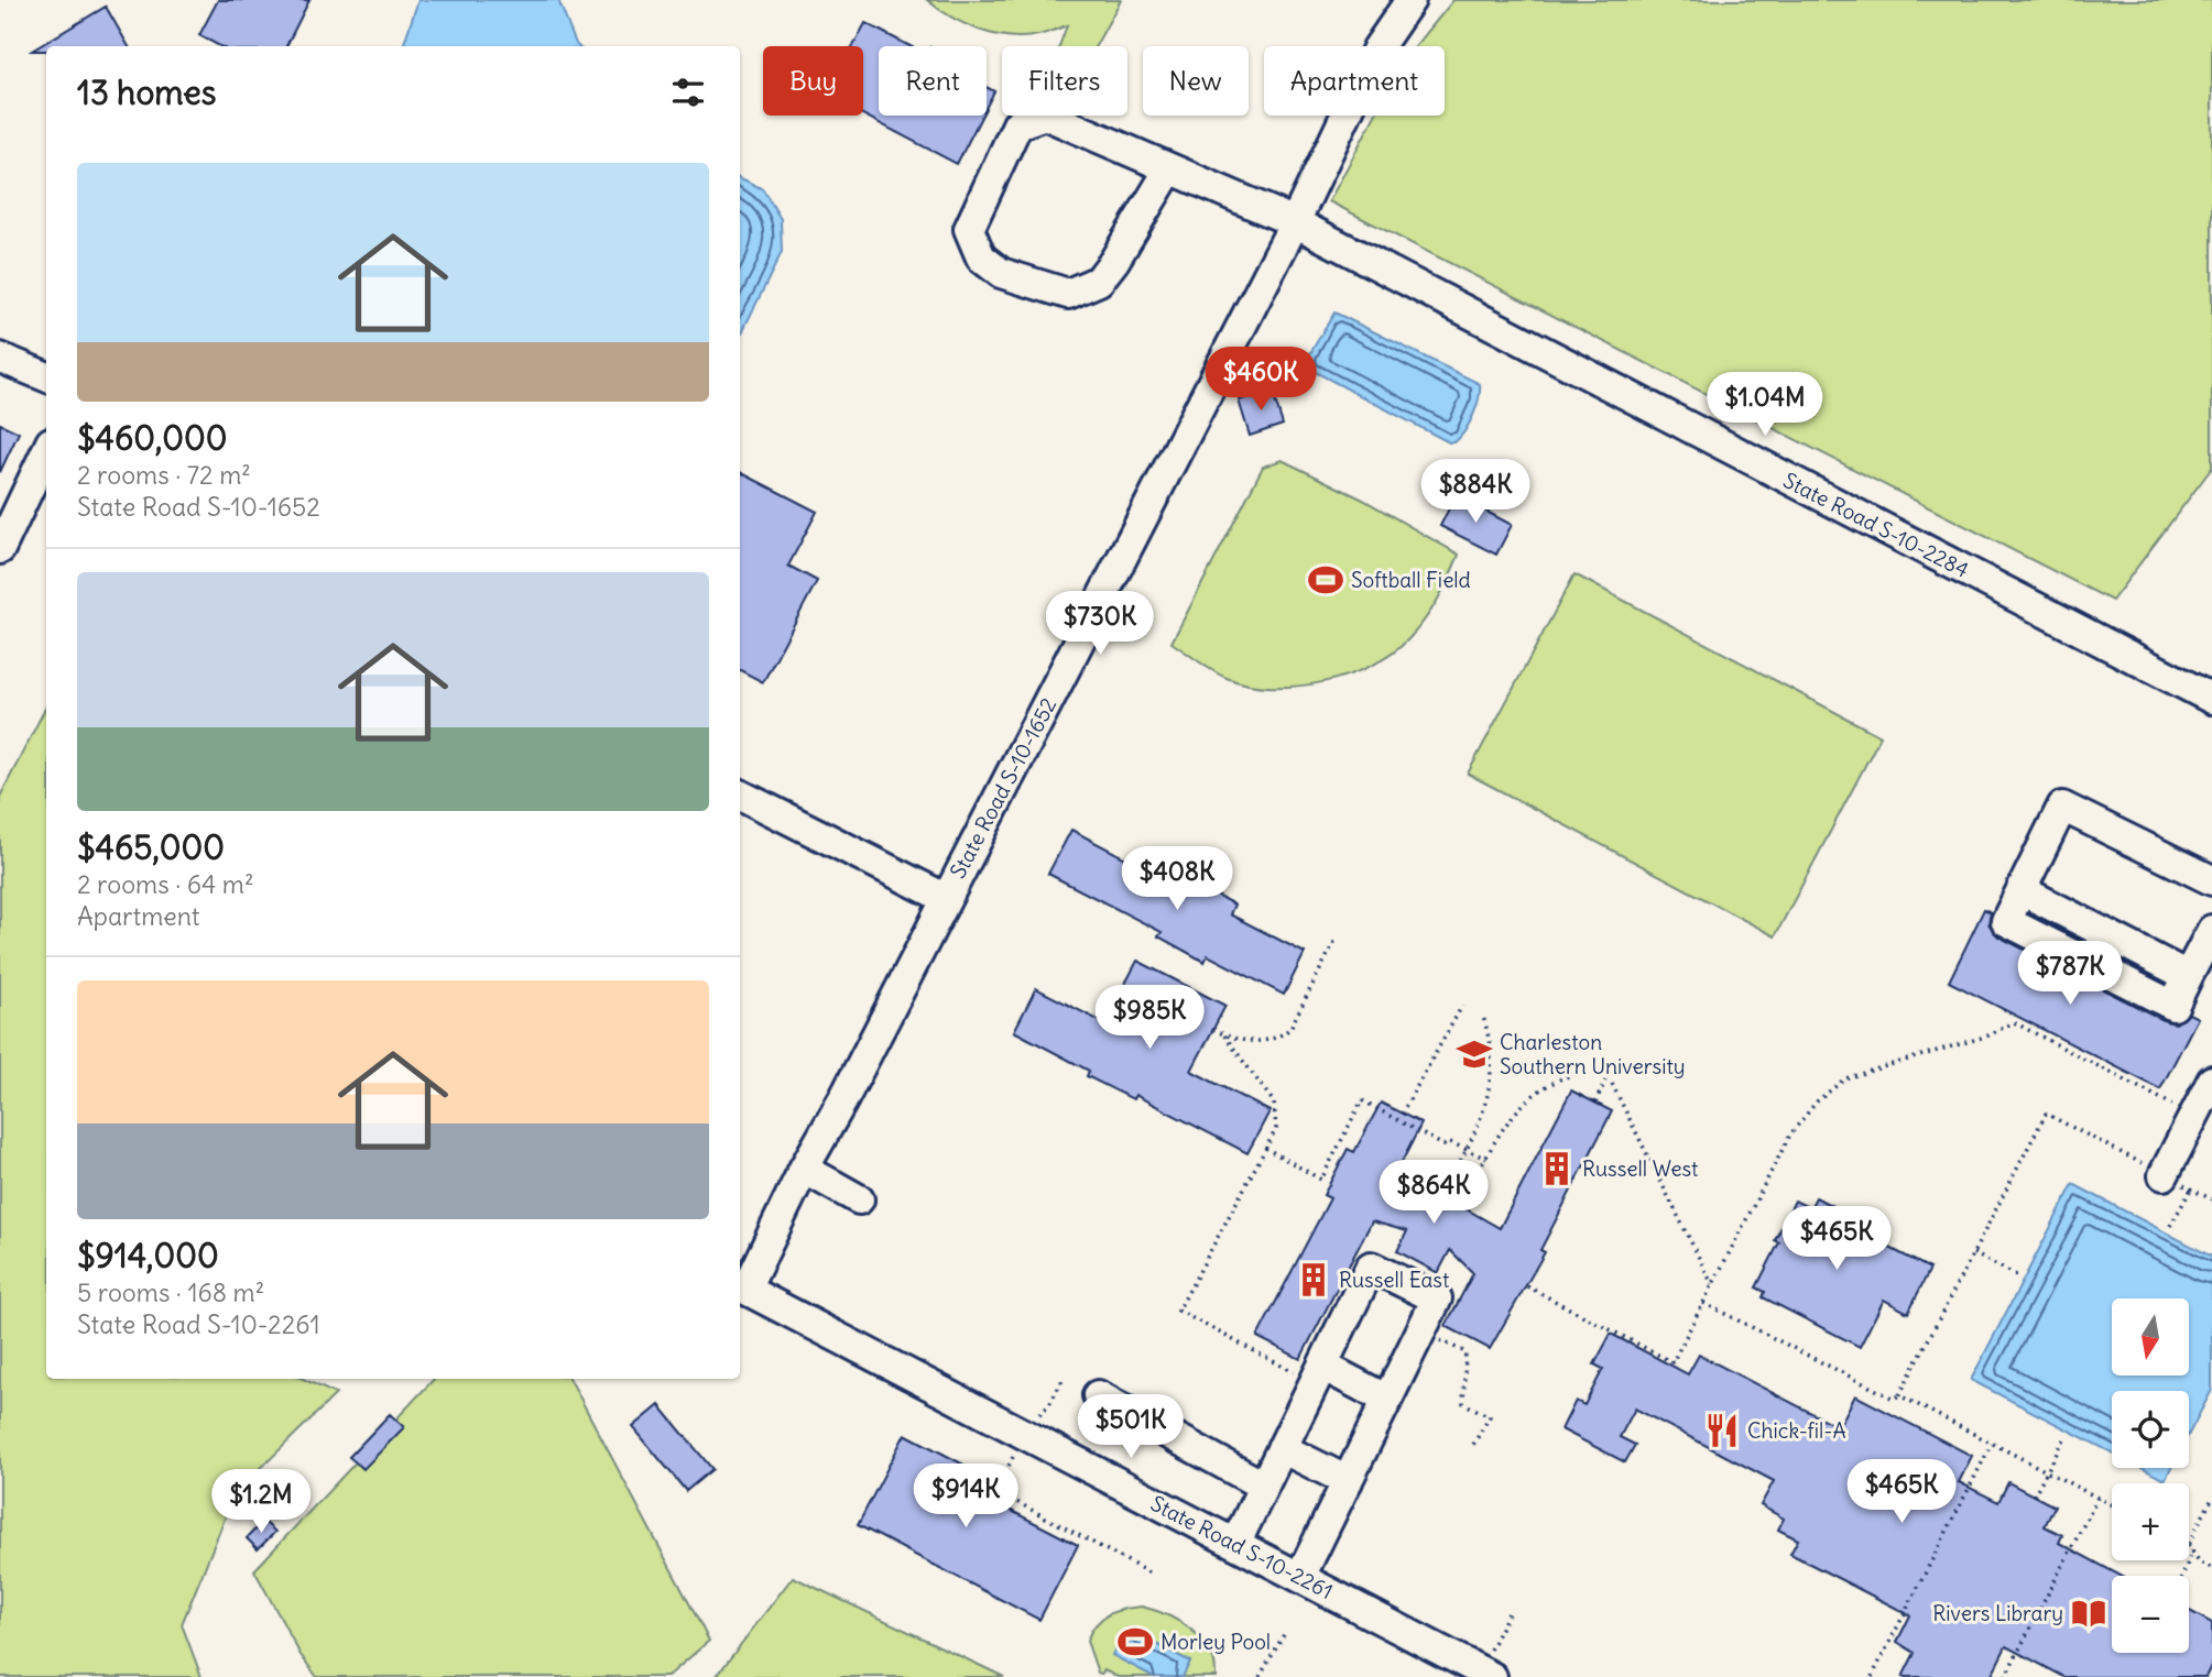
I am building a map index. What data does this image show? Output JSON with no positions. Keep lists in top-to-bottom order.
{
  "streets": {
    "street": ["State Road S-10-2284", "State Road S-10-1652", "State Road S-10-2261"]
  },
  "crossings": [
    ["State Road S-10-2284", "State Road S-10-1652"],
    ["State Road S-10-1652", "State Road S-10-2261"]
  ],
  "places": {
    "sports": ["Softball Field", "Morley Pool"],
    "school or university": ["Charleston Southern University"],
    "building": ["Russell West", "Russell East"],
    "restaurant": ["Chick-fil-A"],
    "library": ["Rivers Library"]
  },
  "north": "bottom",
  "page": {
    "chip": [
      "Buy",
      "Rent",
      "Filters",
      "New",
      "Apartment"
    ],
    "heading": "13 homes",
    "list": [
      {
        "name": "$460,000",
        "note": "2 rooms · 72 m² · State Road S-10-1652"
      },
      {
        "name": "$465,000",
        "note": "2 rooms · 64 m² · Apartment"
      },
      {
        "name": "$914,000",
        "note": "5 rooms · 168 m² · State Road S-10-2261"
      }
    ],
    "price": [
      "$460K",
      "$1.04M",
      "$884K",
      "$730K",
      "$408K",
      "$787K",
      "$985K",
      "$864K",
      "$465K",
      "$501K",
      "$465K",
      "$914K",
      "$1.2M"
    ],
    "map_buttons": ["+", "−"]
  }
}
